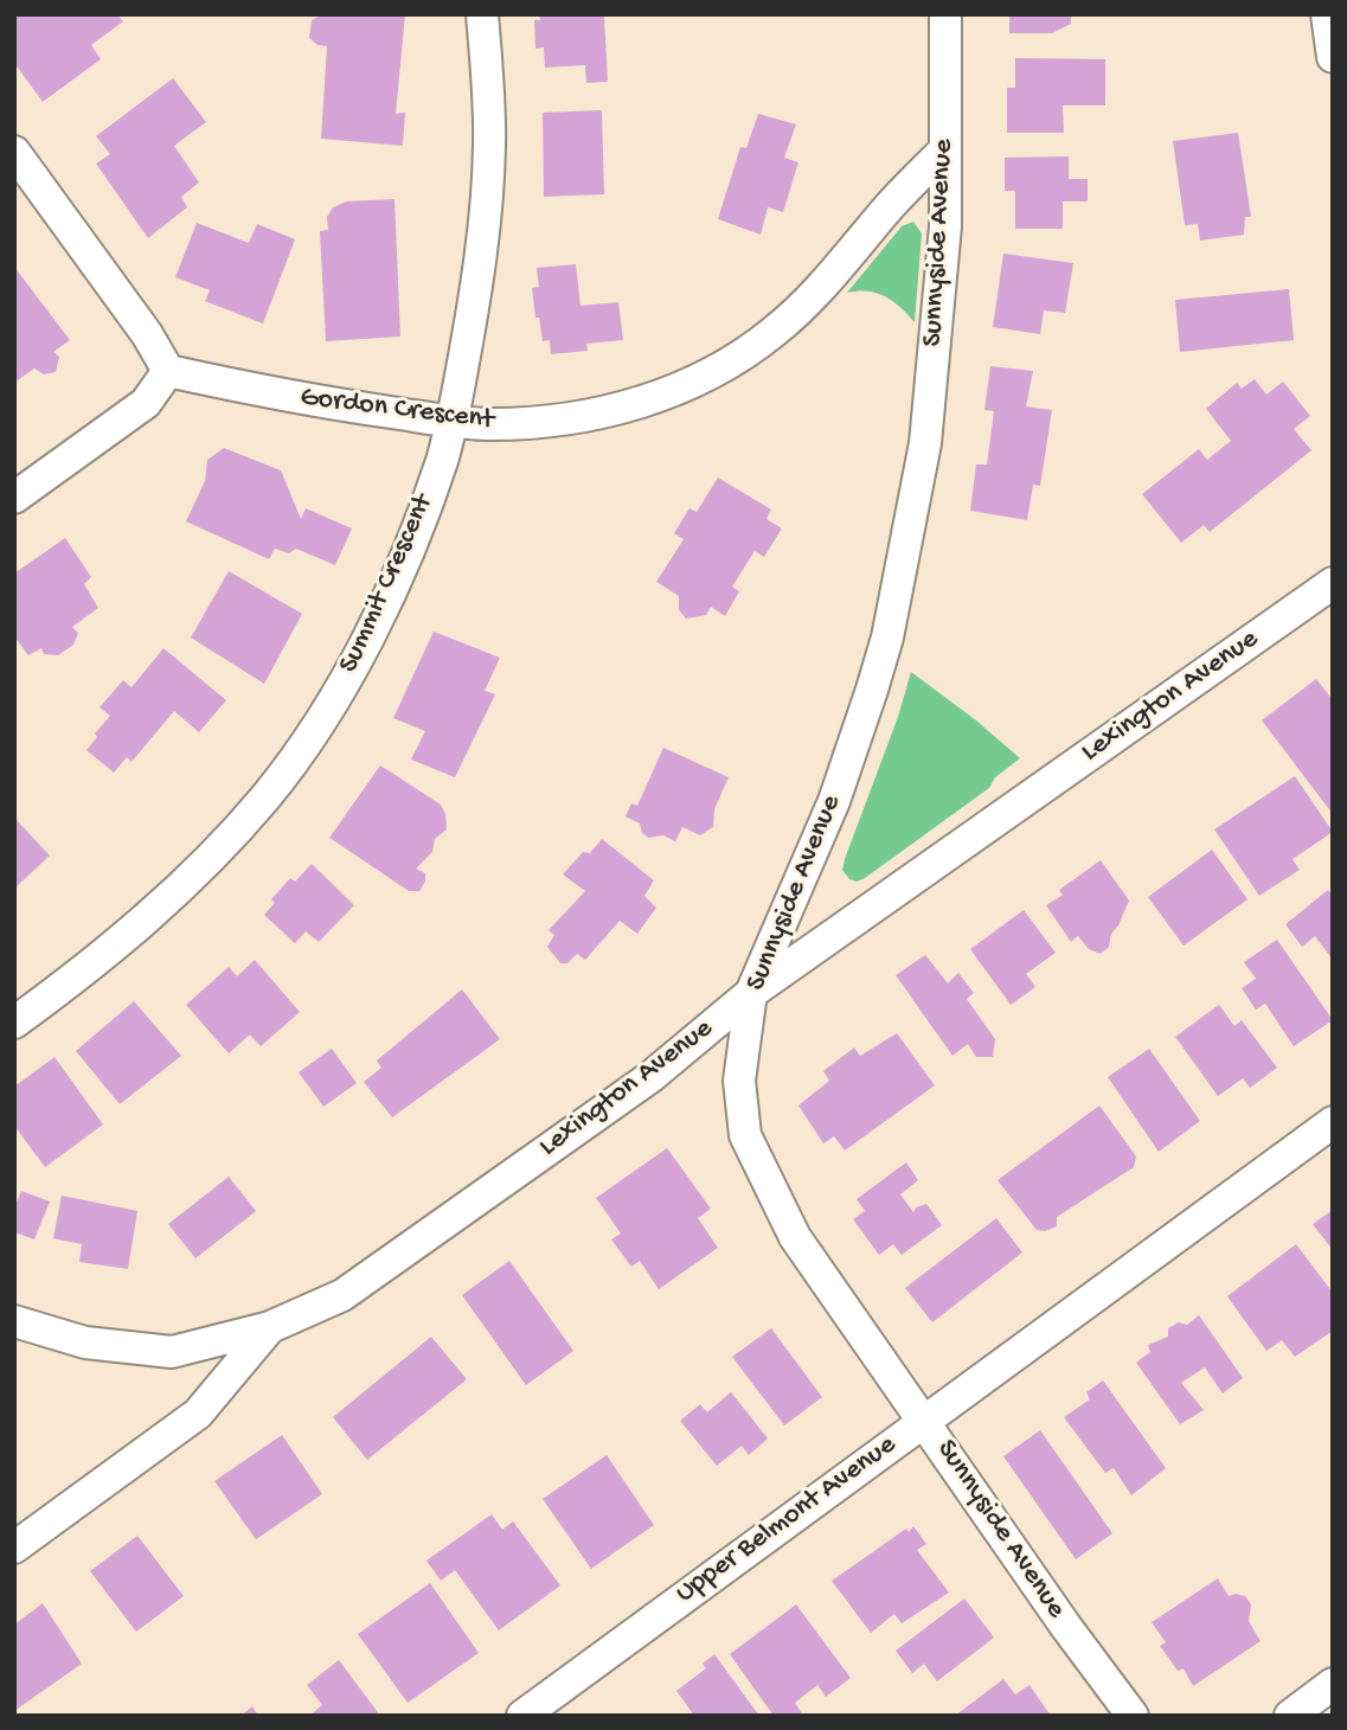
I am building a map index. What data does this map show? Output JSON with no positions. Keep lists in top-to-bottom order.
{
  "streets": {
    "street": [
      "Sunnyside Avenue",
      "Gordon Crescent",
      "Summit Crescent",
      "Lexington Avenue",
      "Upper Belmont Avenue"
    ]
  },
  "crossings": [
    ["Sunnyside Avenue", "Gordon Crescent"],
    ["Sunnyside Avenue", "Lexington Avenue"],
    ["Sunnyside Avenue", "Upper Belmont Avenue"],
    ["Gordon Crescent", "Summit Crescent"]
  ]
}
